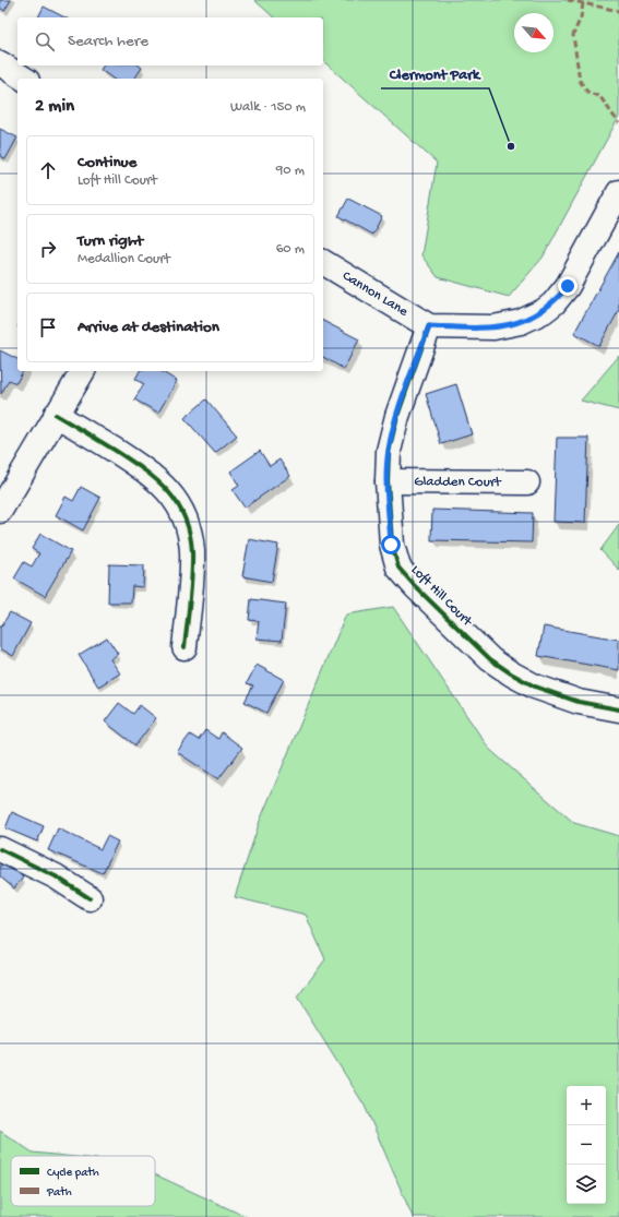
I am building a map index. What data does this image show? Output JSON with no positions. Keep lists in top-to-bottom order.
{
  "streets": {
    "street": ["Cannon Lane", "Gladden Court", "Loft Hill Court"]
  },
  "crossings": [
    ["Cannon Lane", "Loft Hill Court"],
    ["Gladden Court", "Loft Hill Court"]
  ],
  "places": ["Clermont Park"],
  "legend": ["Cycle path", "Path"],
  "north": "bottom right",
  "page": {
    "search": "Search here",
    "heading": ["2 min", "Walk · 150 m"],
    "list": [
      ["Continue", "Loft Hill Court", "90 m"],
      ["Turn right", "Medallion Court", "60 m"],
      "Arrive at destination"
    ],
    "map_buttons": ["+", "−"]
  }
}
